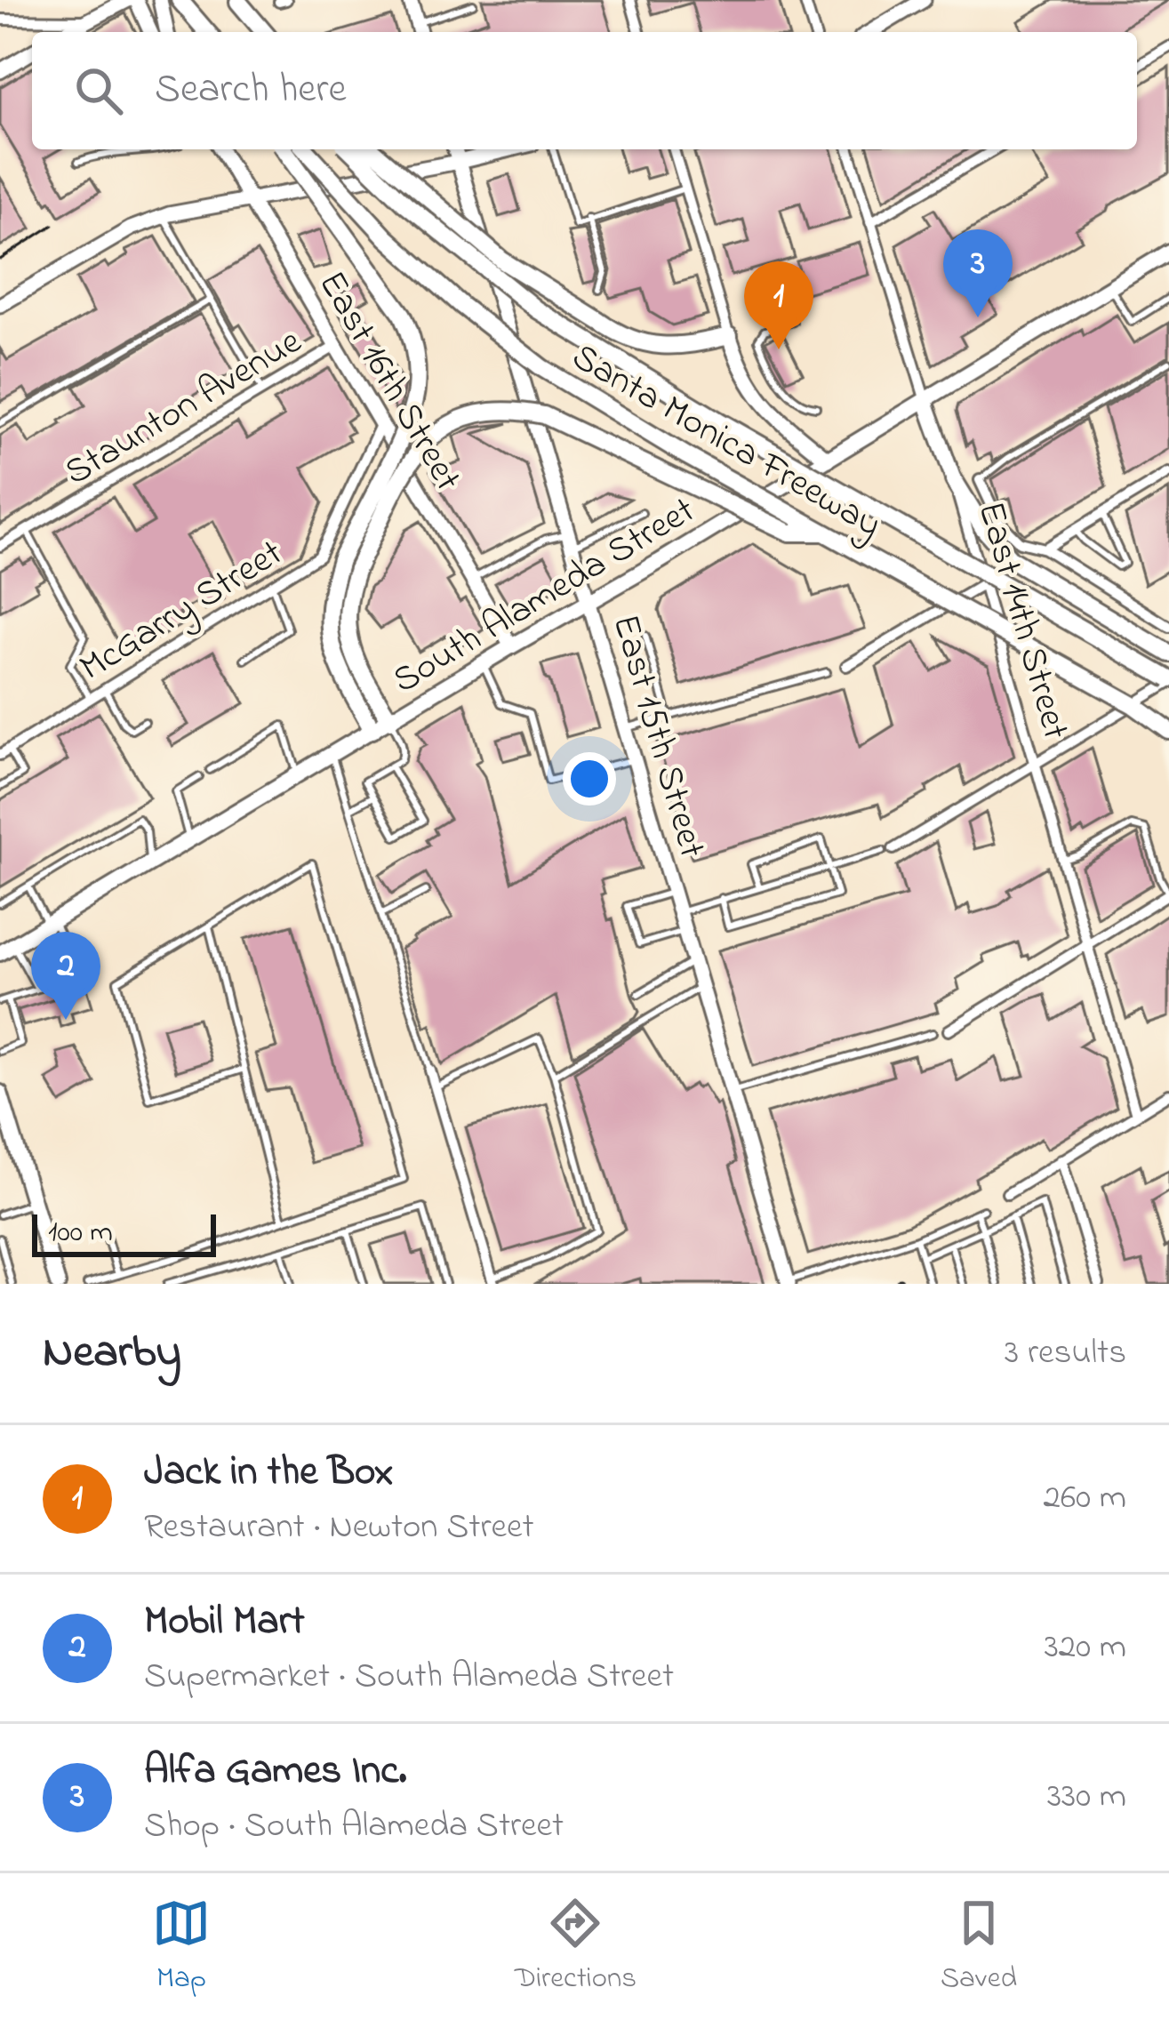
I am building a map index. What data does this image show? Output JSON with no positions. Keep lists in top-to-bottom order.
{
  "streets": {
    "highway": ["Santa Monica Freeway"],
    "main road": ["South Alameda Street", "East 14th Street"],
    "street": [
      "East 16th Street",
      "Staunton Avenue",
      "McGarry Street",
      "East 15th Street"
    ]
  },
  "crossings": [
    ["East 16th Street", "Staunton Avenue"],
    ["East 16th Street", "South Alameda Street"],
    ["East 16th Street", "McGarry Street"],
    ["South Alameda Street", "East 14th Street"],
    ["South Alameda Street", "East 15th Street"]
  ],
  "scale_bar": "100 m",
  "page": {
    "search": "Search here",
    "pins": ["3", "1", "2"],
    "scale": "100 m",
    "heading": ["Nearby", "3 results"],
    "list": [
      {
        "mark": "1",
        "name": "Jack in the Box",
        "note": "Restaurant · Newton Street",
        "value": "260 m"
      },
      {
        "mark": "2",
        "name": "Mobil Mart",
        "note": "Supermarket · South Alameda Street",
        "value": "320 m"
      },
      {
        "mark": "3",
        "name": "Alfa Games Inc.",
        "note": "Shop · South Alameda Street",
        "value": "330 m"
      }
    ],
    "nav": ["Map", "Directions", "Saved"]
  }
}
